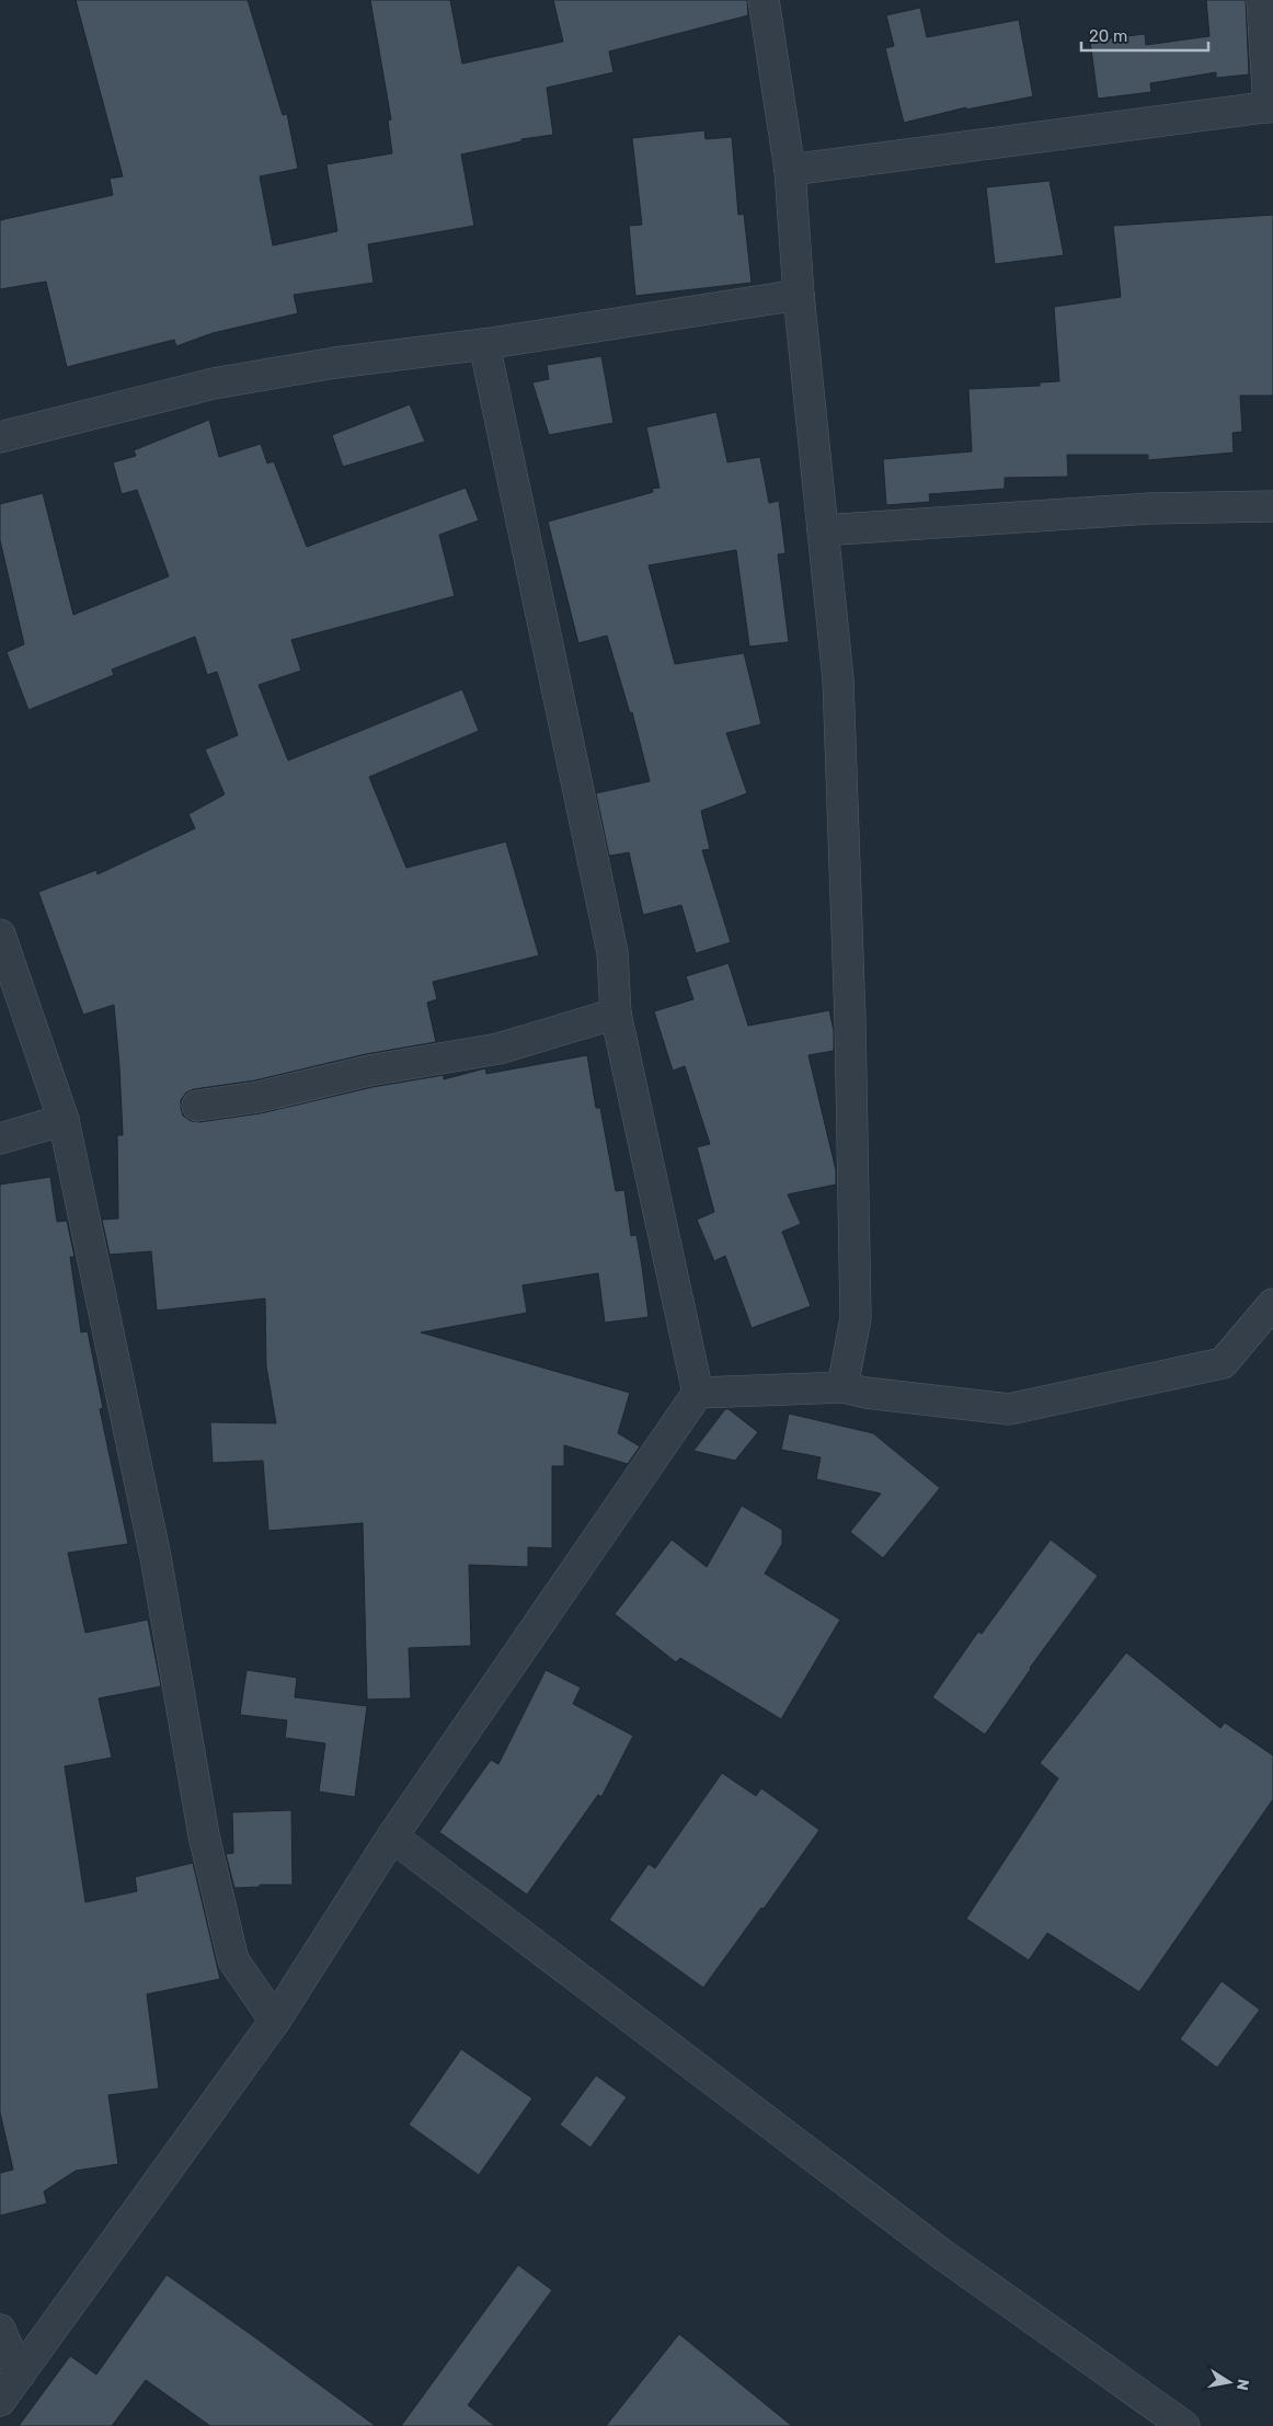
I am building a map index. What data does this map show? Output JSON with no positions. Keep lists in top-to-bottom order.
{
  "scale_bar": "20 m",
  "north": "right"
}
